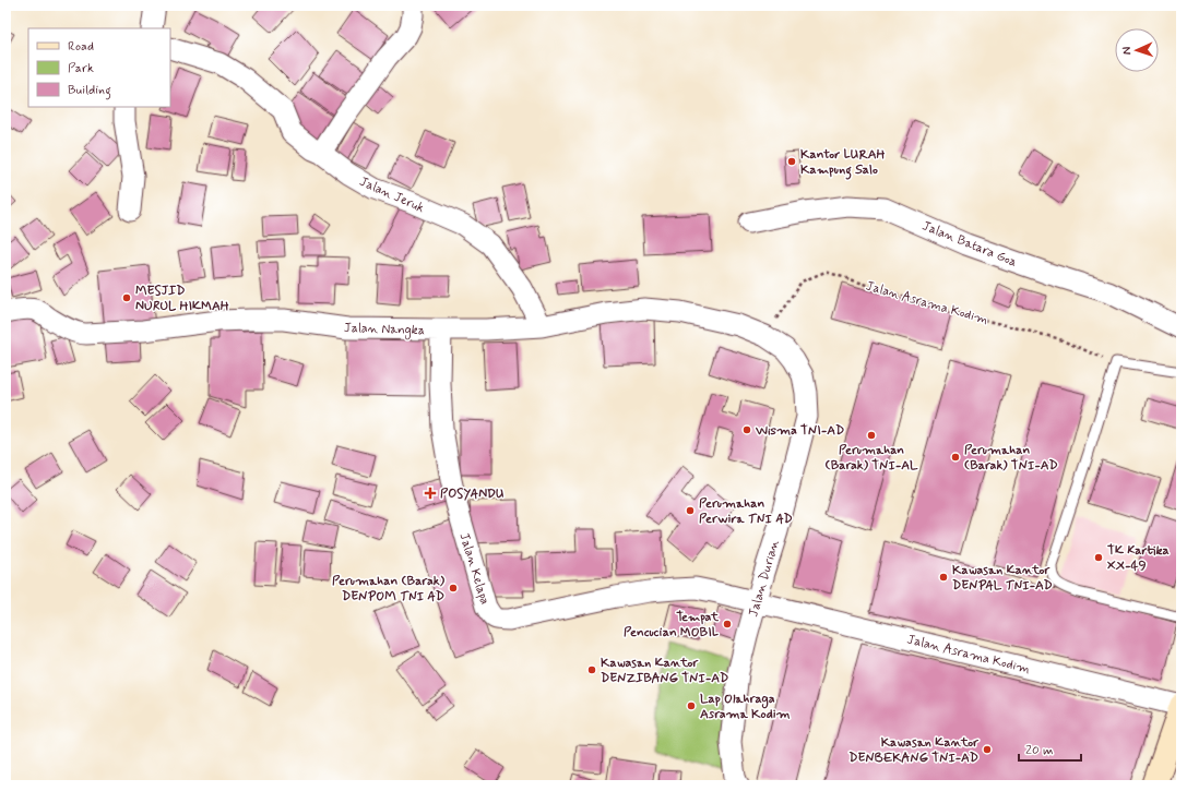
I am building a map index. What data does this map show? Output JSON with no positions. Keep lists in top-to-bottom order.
{
  "streets": {
    "street": [
      "Jalan Jeruk",
      "Jalan Batara Goa",
      "Jalan Asrama Kodim",
      "Jalan Nangka",
      "Jalan Kelapa",
      "Jalan Durian"
    ]
  },
  "crossings": [
    ["Jalan Jeruk", "Jalan Nangka"],
    ["Jalan Asrama Kodim", "Jalan Nangka"],
    ["Jalan Asrama Kodim", "Jalan Kelapa"],
    ["Jalan Asrama Kodim", "Jalan Durian"],
    ["Jalan Nangka", "Jalan Kelapa"],
    ["Jalan Nangka", "Jalan Durian"],
    ["Jalan Kelapa", "Jalan Durian"]
  ],
  "places": {
    "other": [
      "Kantor LURAH Kampung Salo",
      "MESJID NURUL HIKMAH",
      "Wisma TNI-AD",
      "Perumahan (Barak) TNI-AL",
      "Perumahan (Barak) TNI-AD",
      "Perumahan Perwira TNI AD",
      "TK Kartika XX-49",
      "Kawasan Kantor DENPAL TNI-AD",
      "Perumahan (Barak) DENPOM TNI AD",
      "Tempat Pencucian MOBIL",
      "Kawasan Kantor DENZIBANG TNI-AD",
      "Lap Olahraga Asrama Kodim",
      "Kawasan Kantor DENBEKANG TNI-AD"
    ],
    "health": ["POSYANDU"]
  },
  "legend": ["Road", "Park", "Building"],
  "scale_bar": "20 m",
  "north": "left"
}
